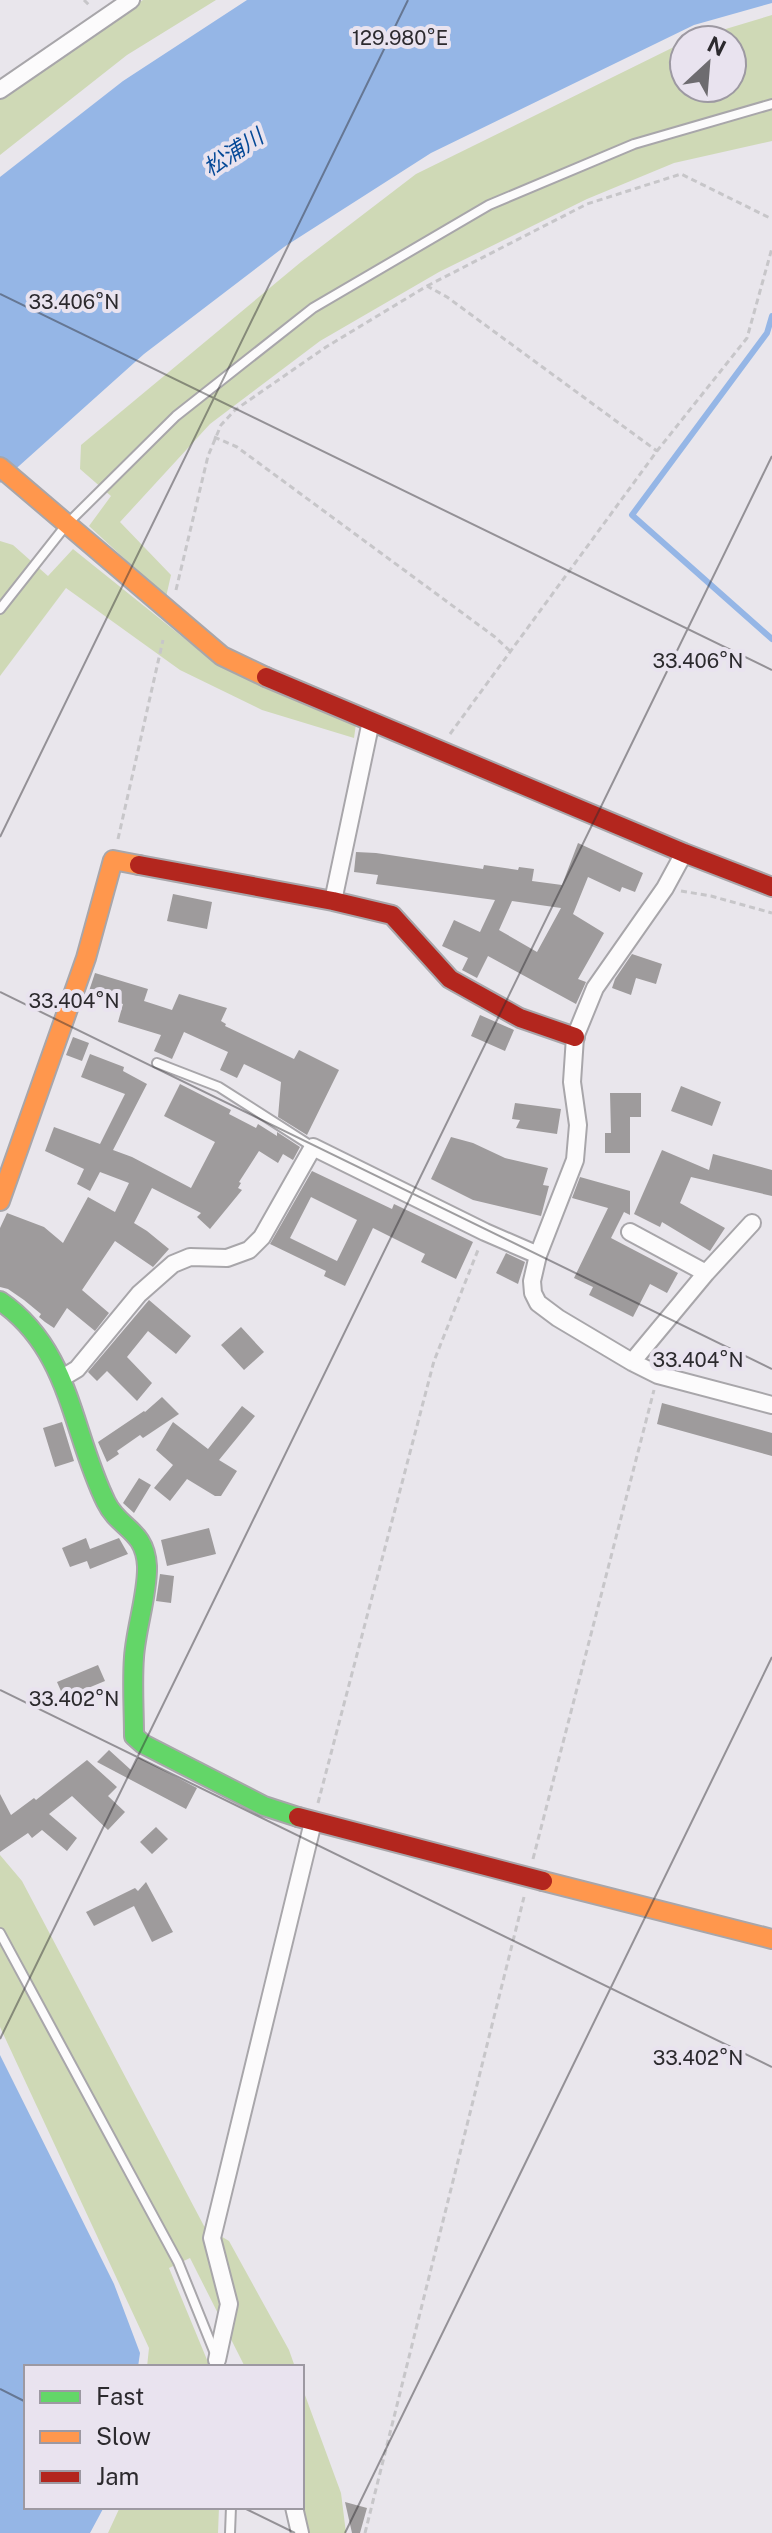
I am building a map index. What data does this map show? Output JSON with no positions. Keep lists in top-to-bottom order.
{
  "water": ["松浦川"],
  "legend": ["Fast", "Slow", "Jam"],
  "north": "top right",
  "coordinates": [
    "129.980°E",
    "33.406°N",
    "33.404°N",
    "33.402°N"
  ]
}
